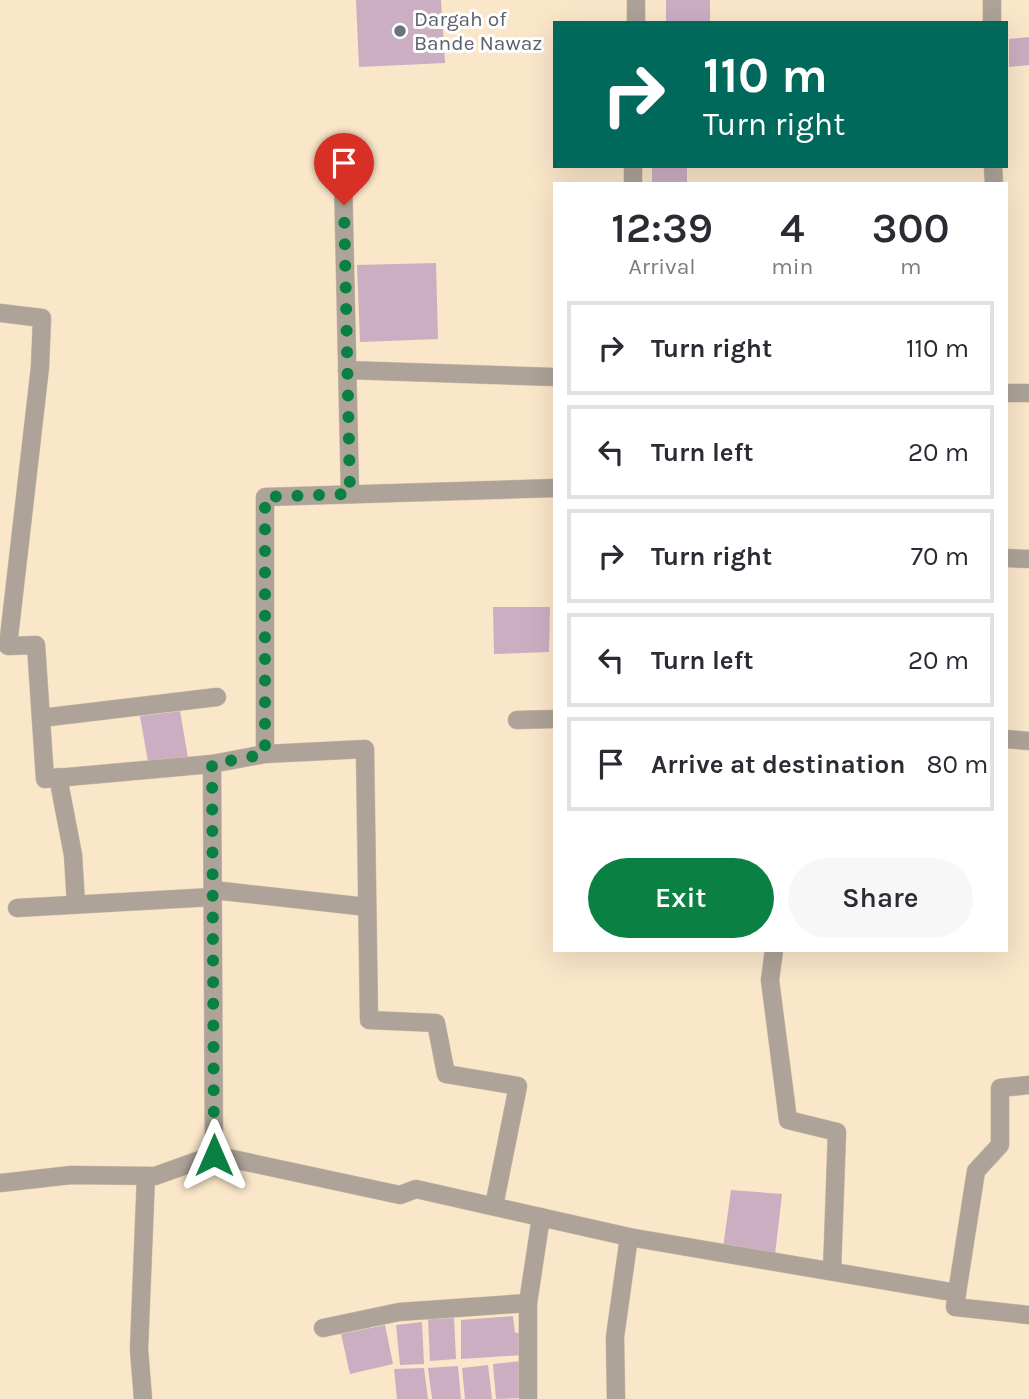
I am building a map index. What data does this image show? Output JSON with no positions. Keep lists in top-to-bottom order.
{
  "places": ["Dargah of Bande Nawaz"],
  "page": {
    "turn": ["110 m", "Turn right"],
    "eta": [
      "12:39",
      "Arrival",
      "4",
      "min",
      "300",
      "m"
    ],
    "list": [
      {
        "name": "Turn right",
        "value": "110 m"
      },
      {
        "name": "Turn left",
        "value": "20 m"
      },
      {
        "name": "Turn right",
        "value": "70 m"
      },
      {
        "name": "Turn left",
        "value": "20 m"
      },
      {
        "name": "Arrive at destination",
        "value": "80 m"
      }
    ],
    "buttons": ["Exit", "Share"]
  }
}
